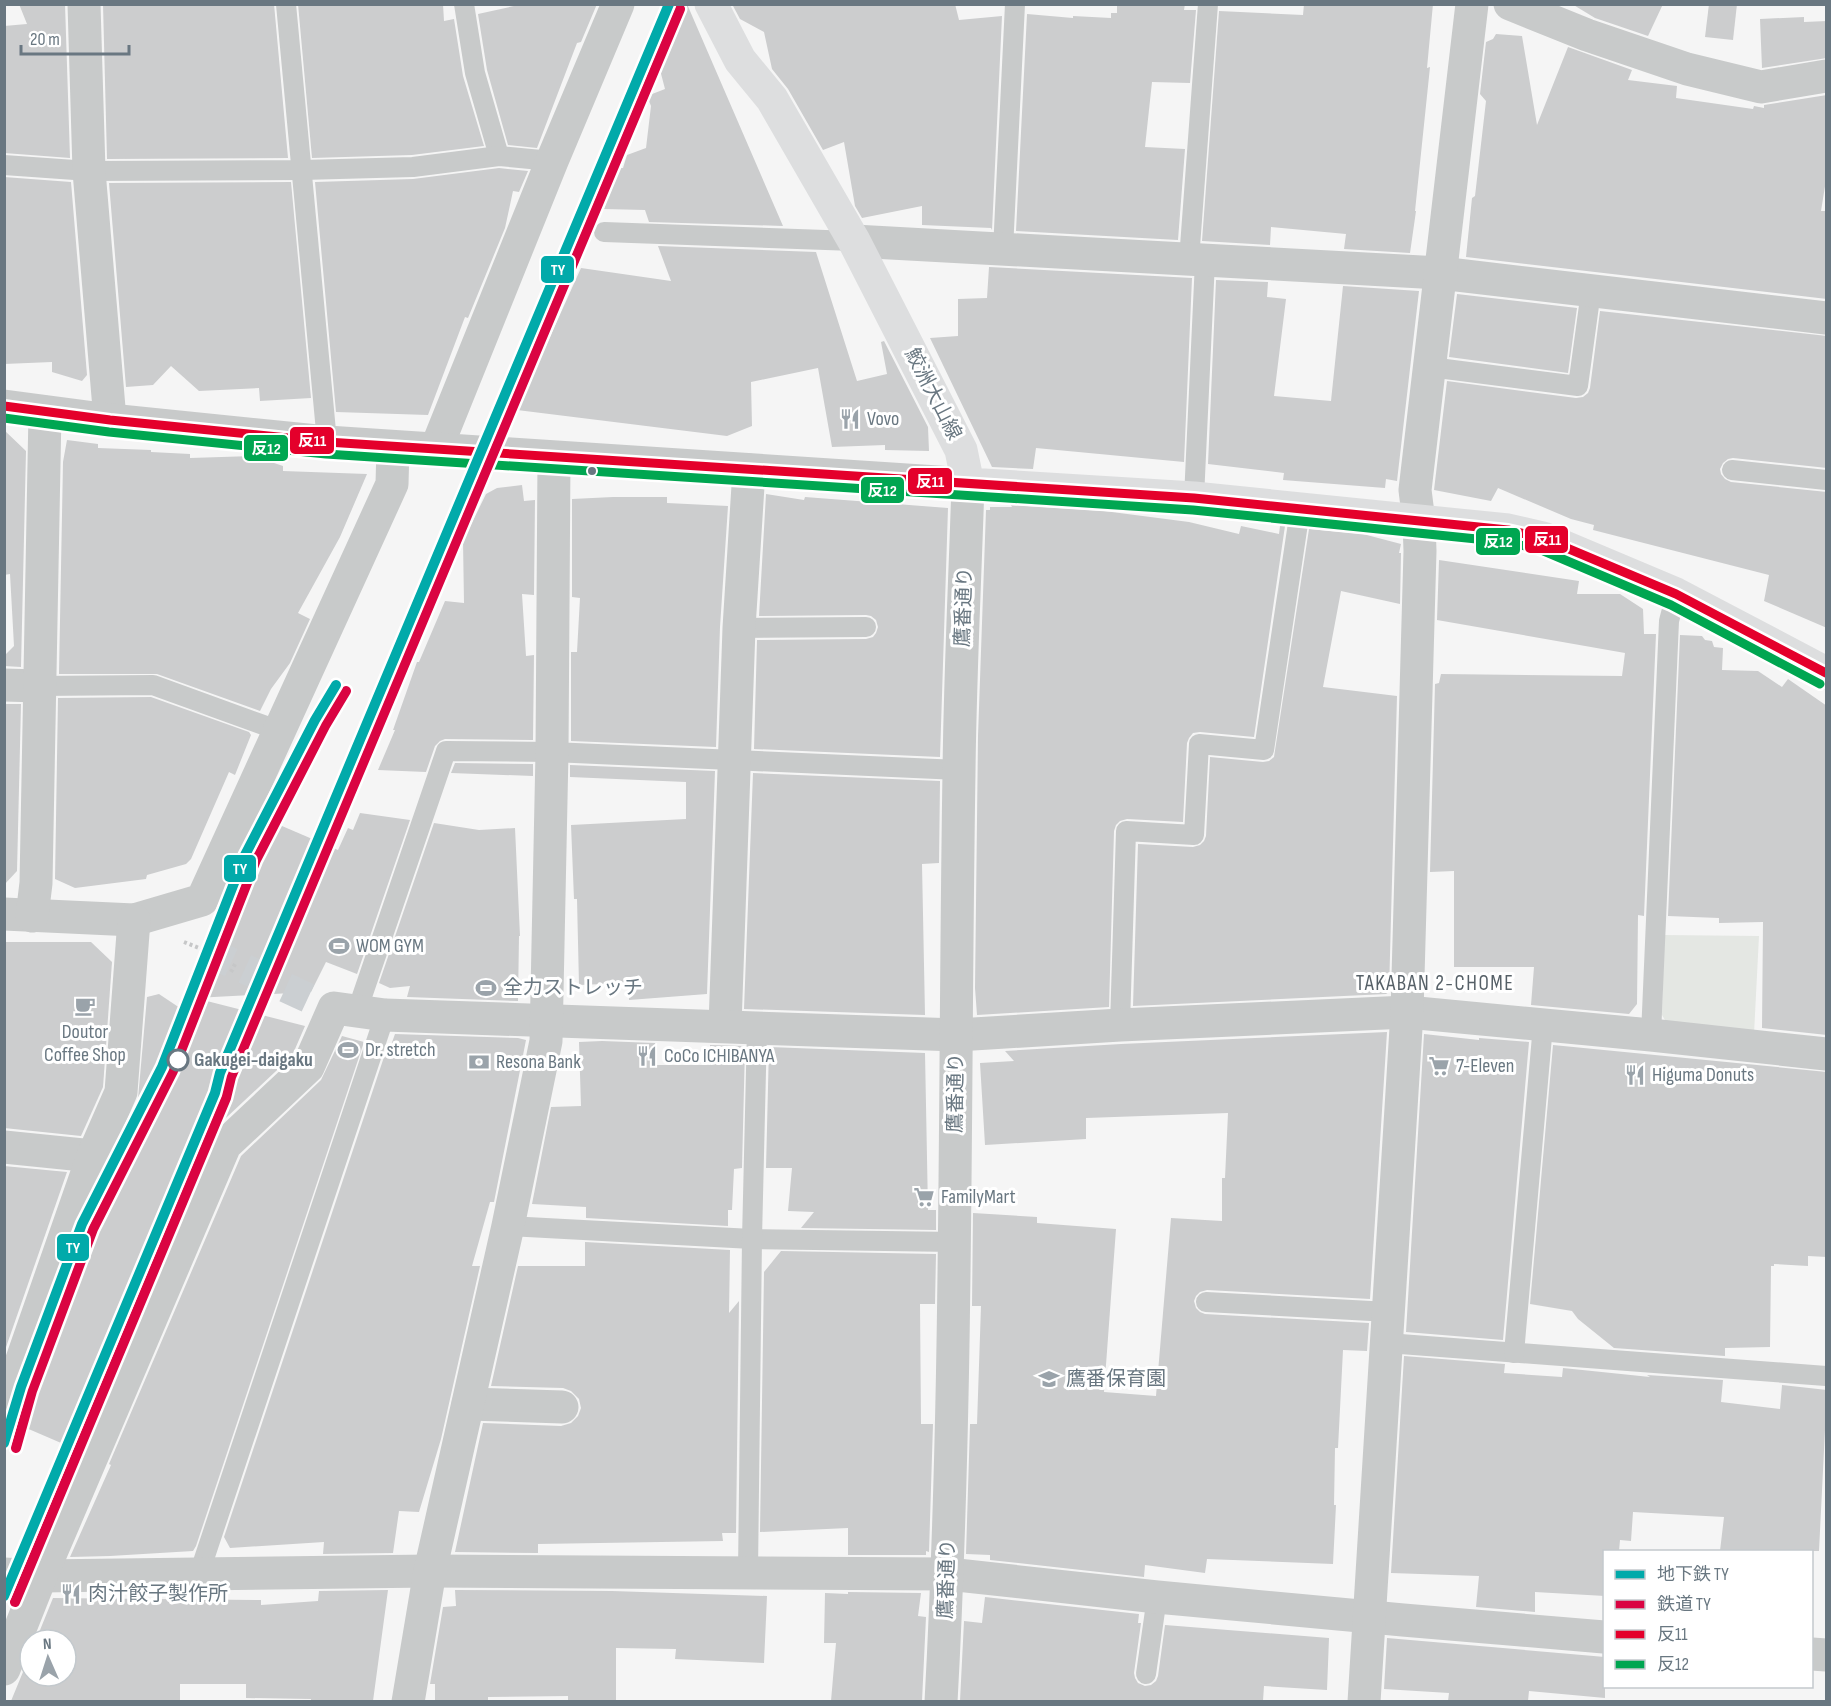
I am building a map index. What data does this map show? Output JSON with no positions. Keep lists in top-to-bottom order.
{
  "streets": {
    "main road": ["鮫洲大山線"],
    "street": ["鷹番通り"]
  },
  "crossings": [
    ["鮫洲大山線", "鷹番通り"]
  ],
  "districts": ["TAKABAN 2-CHOME"],
  "places": {
    "restaurant": [
      "Vovo",
      "CoCo ICHIBANYA",
      "Higuma Donuts",
      "肉汁餃子製作所"
    ],
    "sports": ["WOM GYM", "全力ストレッチ", "Dr. stretch"],
    "cafe": ["Doutor Coffee Shop"],
    "other": ["Gakugei-daigaku"],
    "bank": ["Resona Bank"],
    "supermarket": ["7-Eleven", "FamilyMart"],
    "school or university": ["鷹番保育園"]
  },
  "lines": [
    "metro line TY",
    "rail line TY",
    "transit line 反11",
    "transit line 反12"
  ],
  "legend": [
    "地下鉄 TY",
    "鉄道 TY",
    "反11",
    "反12"
  ],
  "scale_bar": "20 m",
  "north": "top"
}
